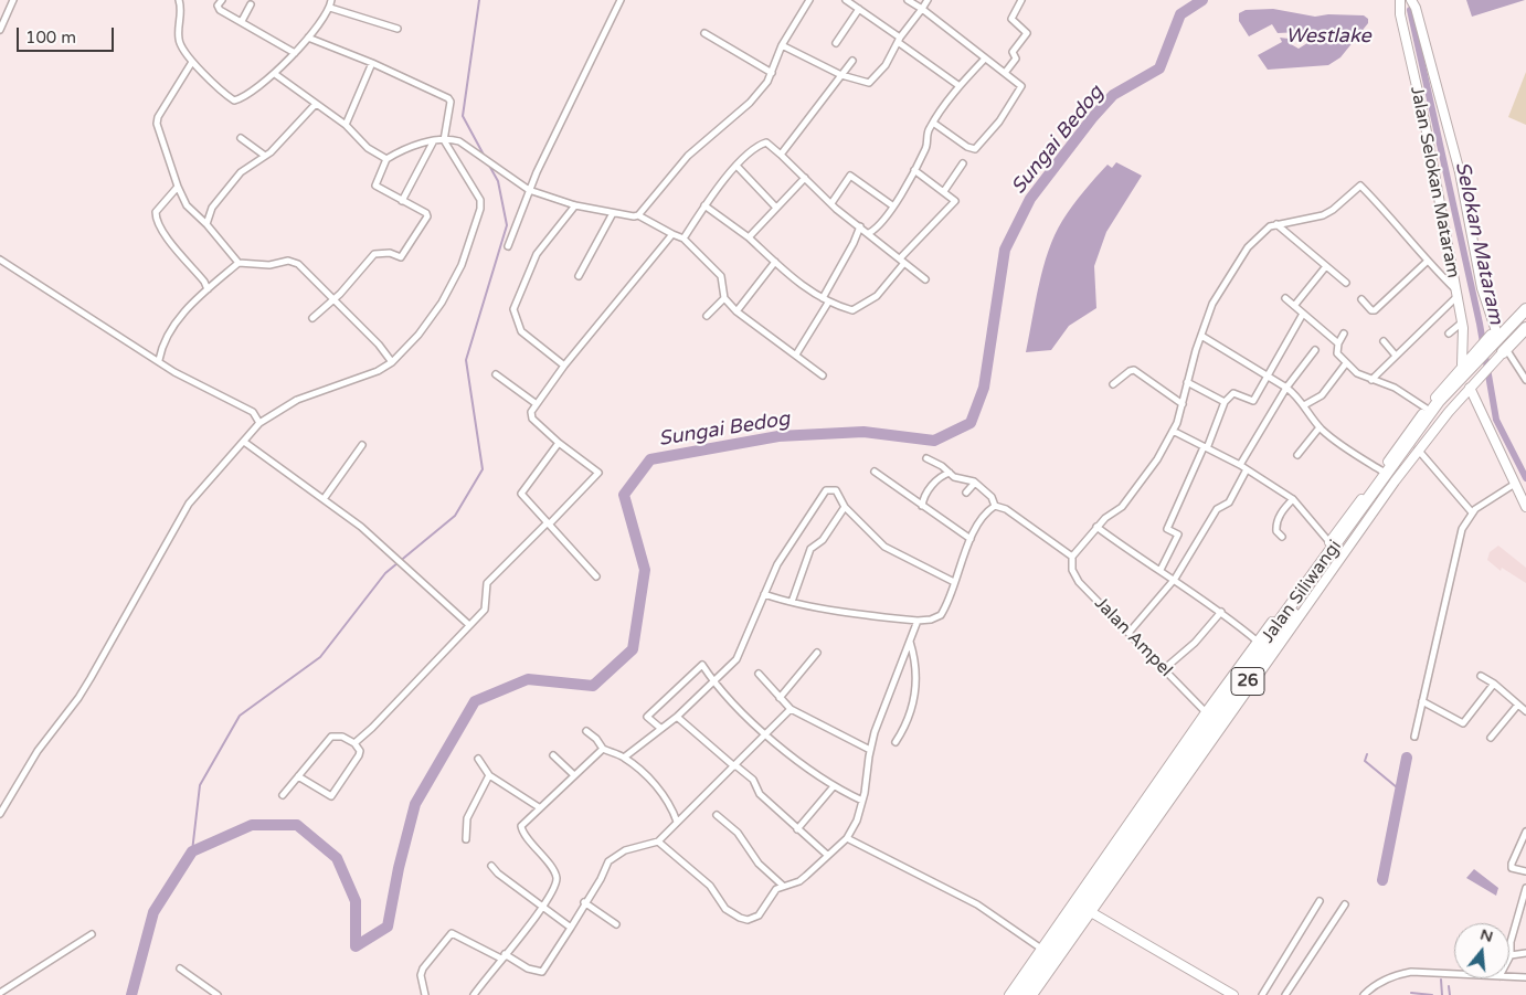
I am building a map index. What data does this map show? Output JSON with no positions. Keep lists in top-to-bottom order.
{
  "streets": {
    "highway": ["Jalan Siliwangi", "26"],
    "street": ["Jalan Selokan Mataram", "Jalan Ampel"]
  },
  "crossings": [
    ["Jalan Selokan Mataram", "Jalan Siliwangi"]
  ],
  "water": ["Westlake", "Sungai Bedog", "Selokan Mataram"],
  "scale_bar": "100 m",
  "north": "top"
}
